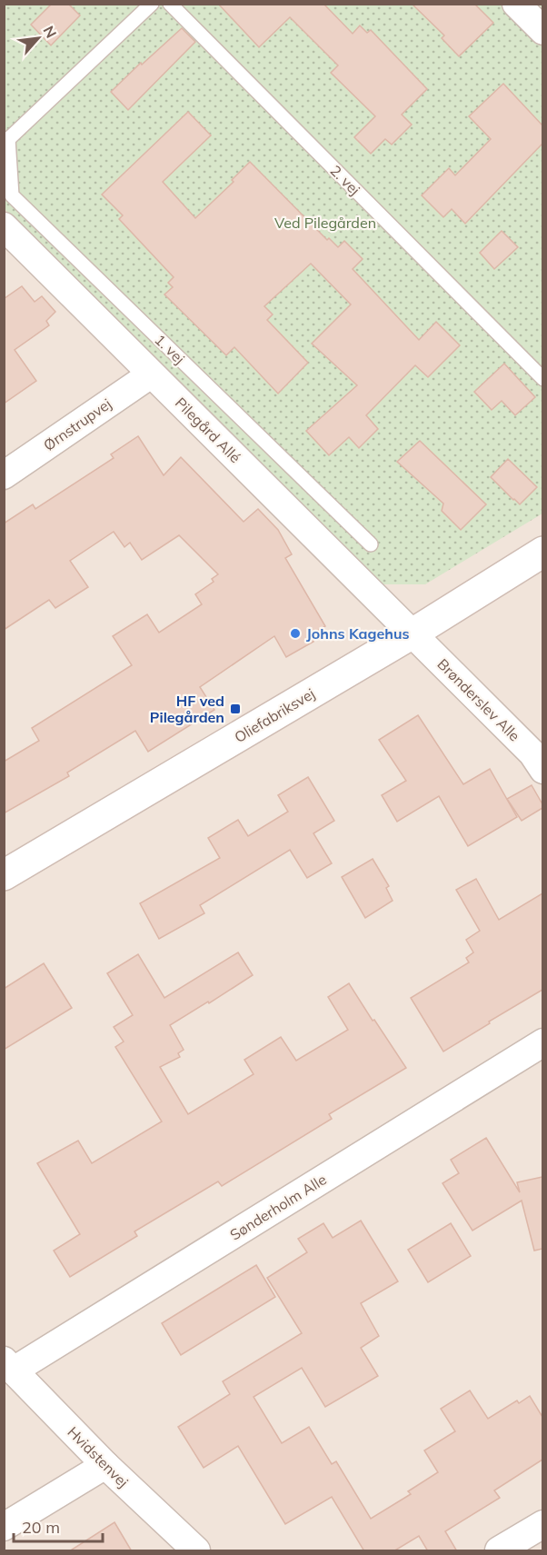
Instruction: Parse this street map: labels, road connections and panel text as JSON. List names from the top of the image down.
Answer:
{
  "streets": {
    "street": [
      "Ørnstrupvej",
      "Pilegård Allé",
      "Brønderslev Alle",
      "Oliefabriksvej",
      "Sønderholm Alle",
      "Hvidstenvej"
    ],
    "lane": ["2. vej", "1. vej"]
  },
  "crossings": [
    ["Ørnstrupvej", "Pilegård Allé"],
    ["Pilegård Allé", "Brønderslev Alle"],
    ["Pilegård Allé", "Oliefabriksvej"],
    ["Brønderslev Alle", "Oliefabriksvej"],
    ["Sønderholm Alle", "Hvidstenvej"]
  ],
  "parks": ["Ved Pilegården"],
  "places": {
    "other": ["Johns Kagehus"],
    "transit": ["HF ved Pilegården"]
  },
  "scale_bar": "20 m",
  "north": "top right"
}
